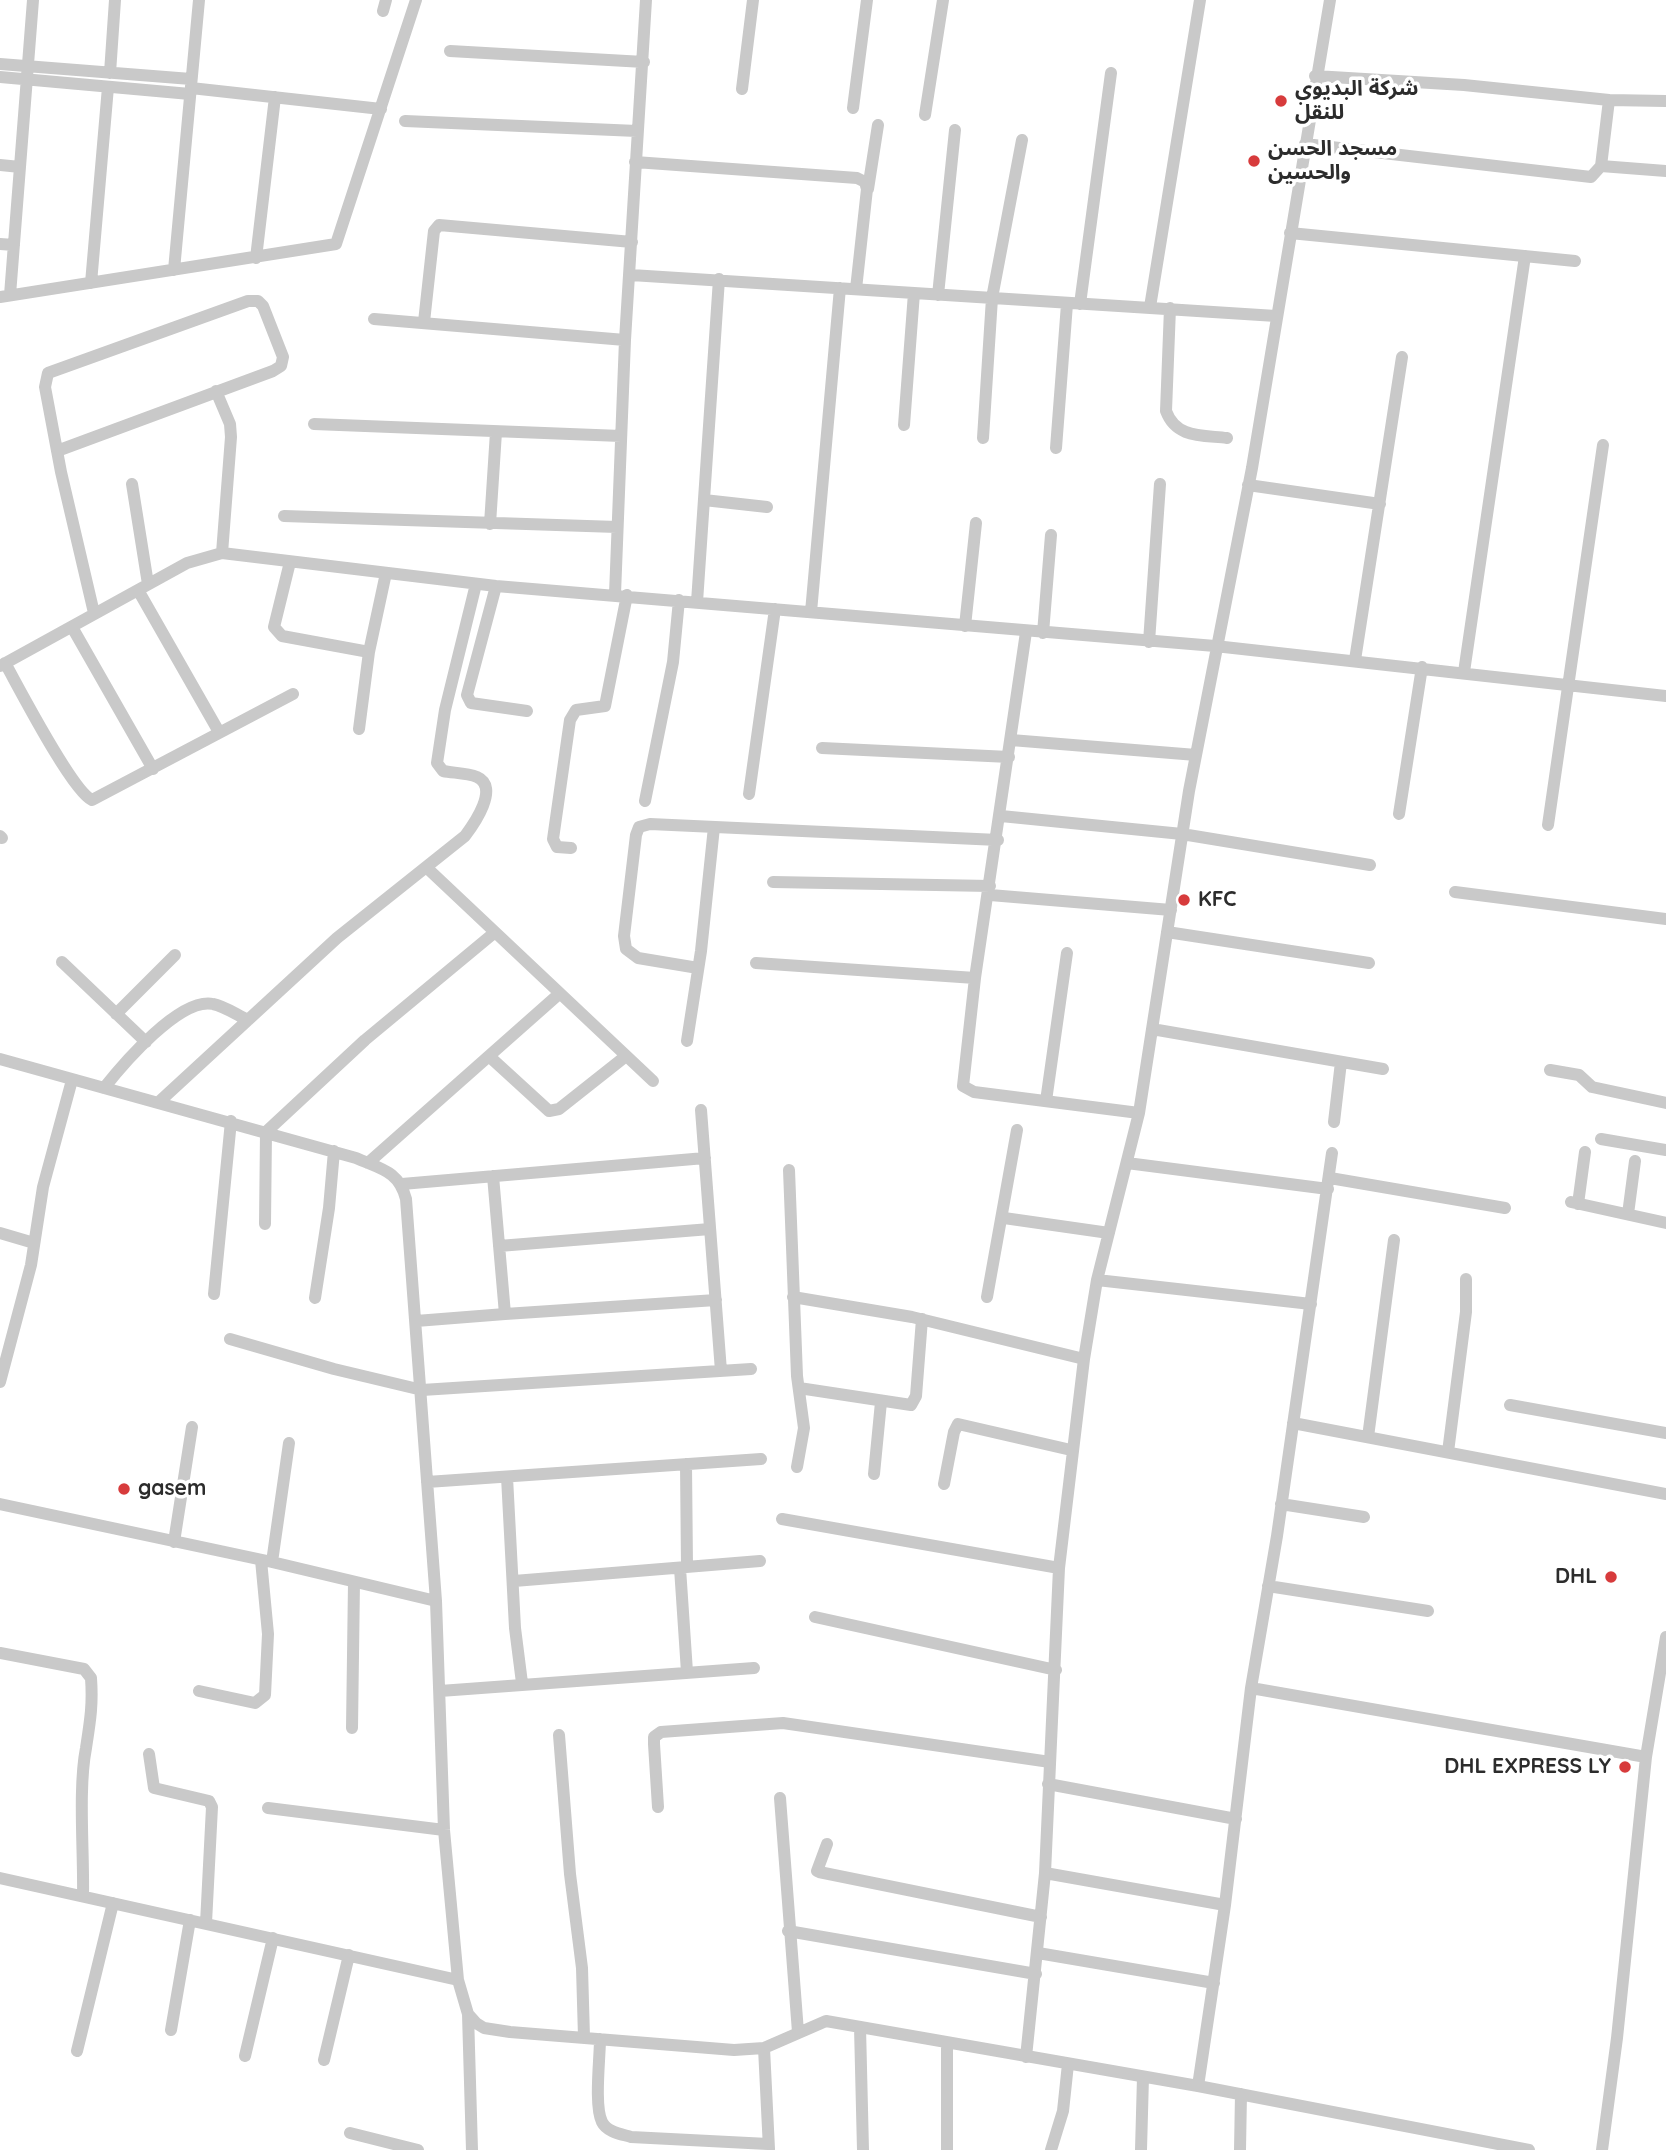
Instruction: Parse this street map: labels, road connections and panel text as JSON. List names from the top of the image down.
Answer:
{
  "places": [
    "شركة البديوي للنقل",
    "مسجد الحسن والحسين",
    "KFC",
    "gasem",
    "DHL",
    "DHL EXPRESS LY"
  ]
}
